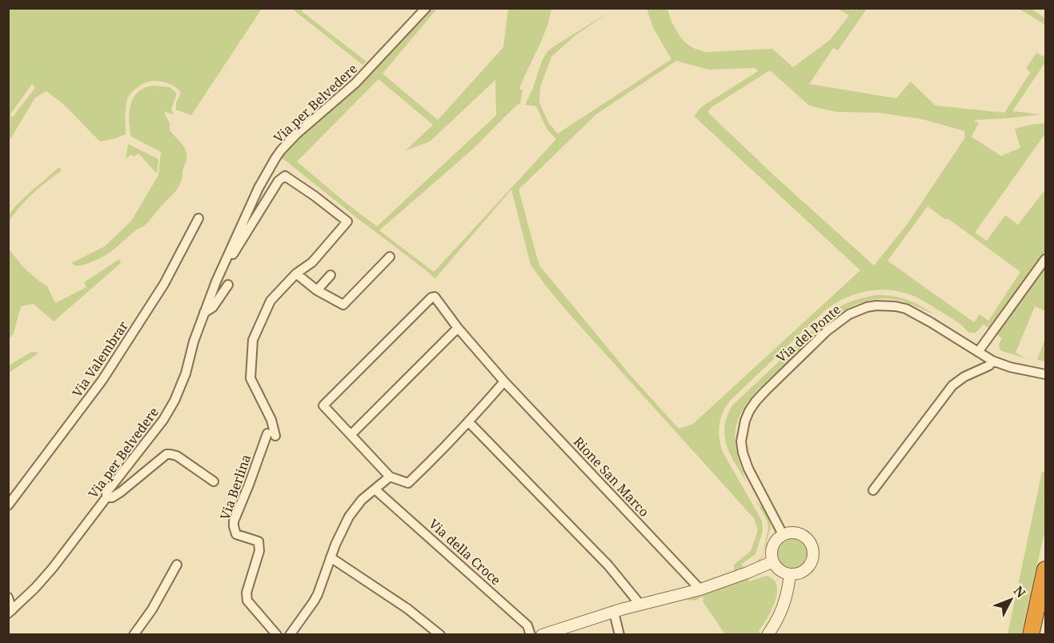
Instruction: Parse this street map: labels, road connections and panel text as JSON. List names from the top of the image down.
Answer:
{
  "streets": {
    "street": [
      "Via per Belvedere",
      "Via del Ponte",
      "Via Valembrar",
      "Rione San Marco",
      "Via Berlina",
      "Via della Croce"
    ]
  },
  "crossings": [
    ["Via per Belvedere", "Via Berlina"]
  ],
  "north": "top right"
}
